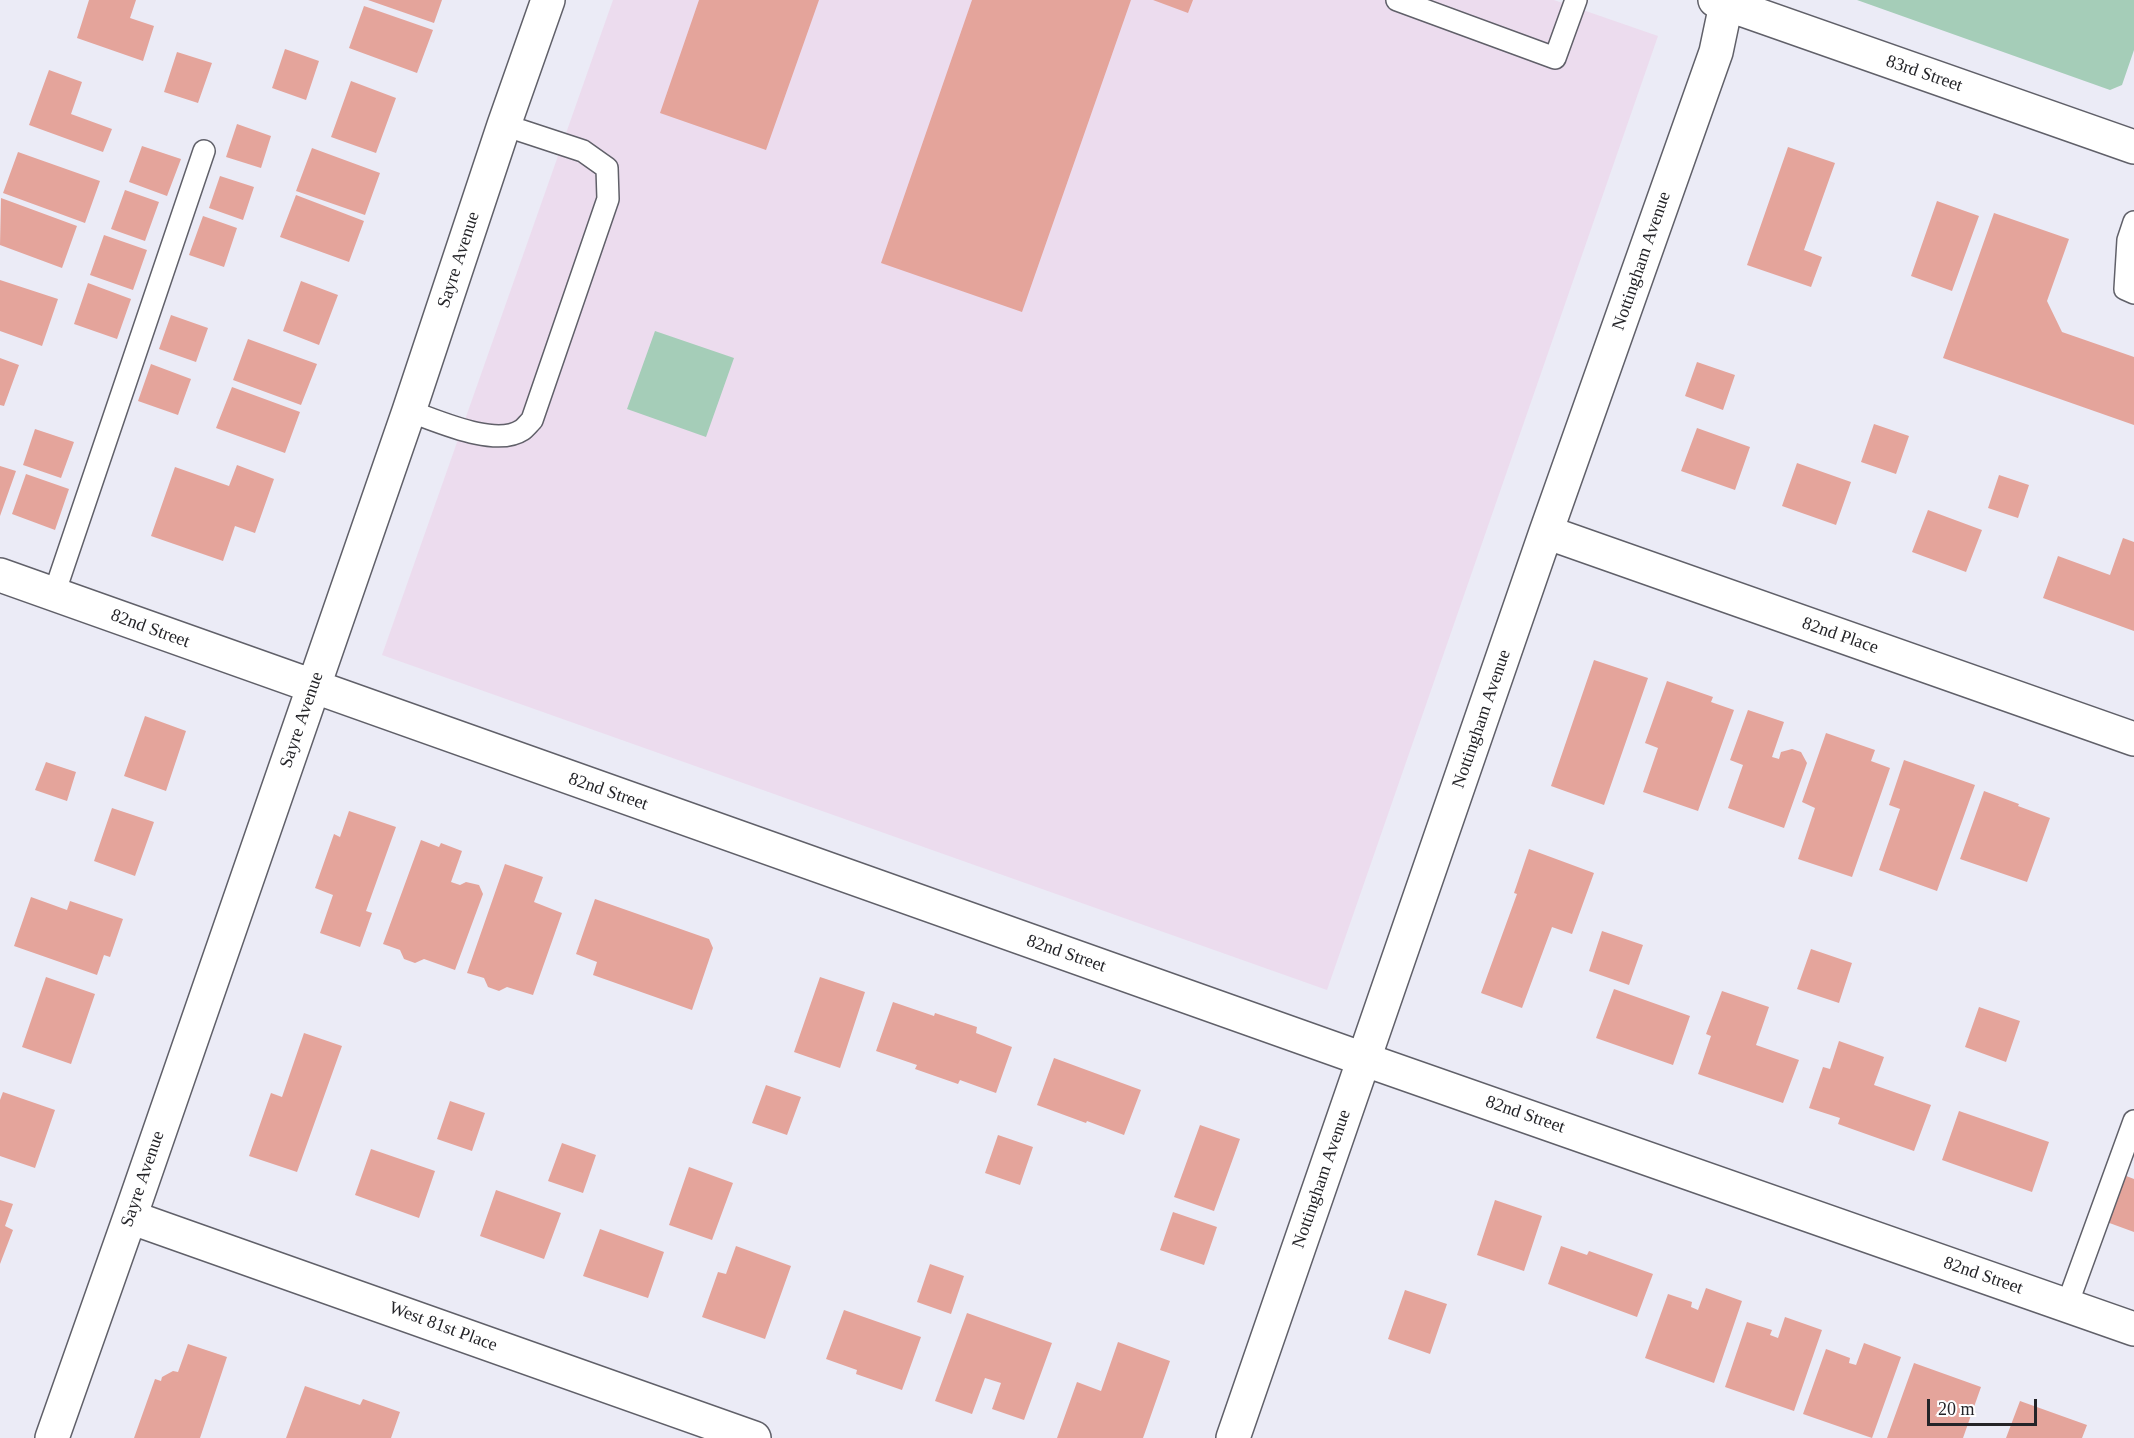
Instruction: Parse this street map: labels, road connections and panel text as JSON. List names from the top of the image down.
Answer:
{
  "streets": {
    "street": [
      "83rd Street",
      "Sayre Avenue",
      "Nottingham Avenue",
      "82nd Street",
      "82nd Place",
      "West 81st Place"
    ]
  },
  "crossings": [
    ["83rd Street", "Nottingham Avenue"],
    ["Sayre Avenue", "82nd Street"],
    ["Sayre Avenue", "West 81st Place"],
    ["Nottingham Avenue", "82nd Street"],
    ["Nottingham Avenue", "82nd Place"]
  ],
  "scale_bar": "20 m"
}
